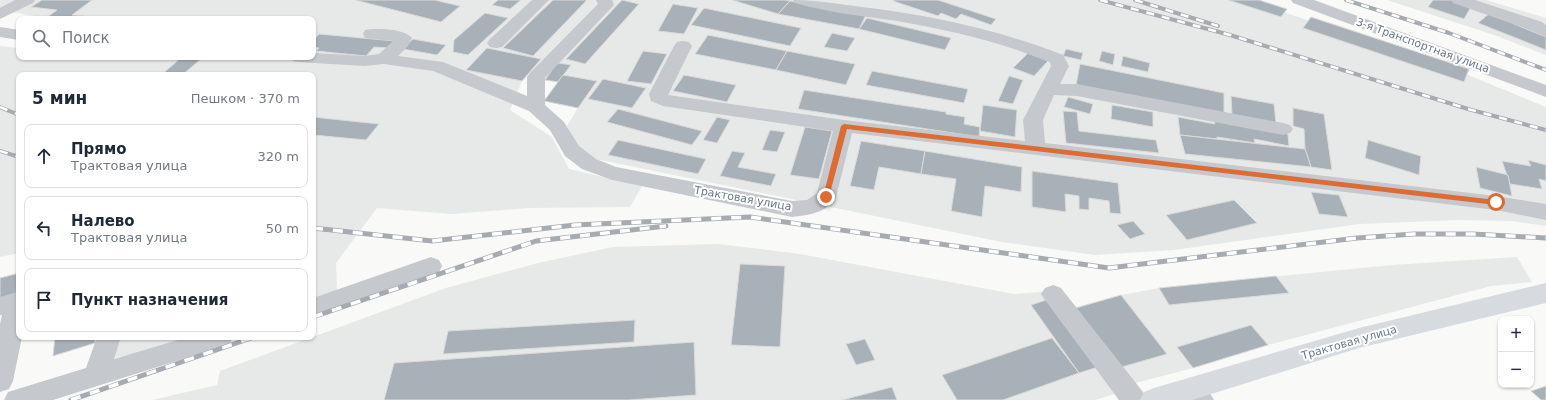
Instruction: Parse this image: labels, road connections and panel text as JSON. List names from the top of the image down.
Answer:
{
  "streets": {
    "main road": ["Трактовая улица"],
    "street": ["3-я Транспортная улица"]
  },
  "page": {
    "search": "Поиск",
    "heading": ["5 мин", "Пешком · 370 m"],
    "list": [
      ["Прямо", "Трактовая улица", "320 m"],
      ["Налево", "Трактовая улица", "50 m"],
      "Пункт назначения"
    ],
    "map_buttons": ["+", "−"]
  }
}
